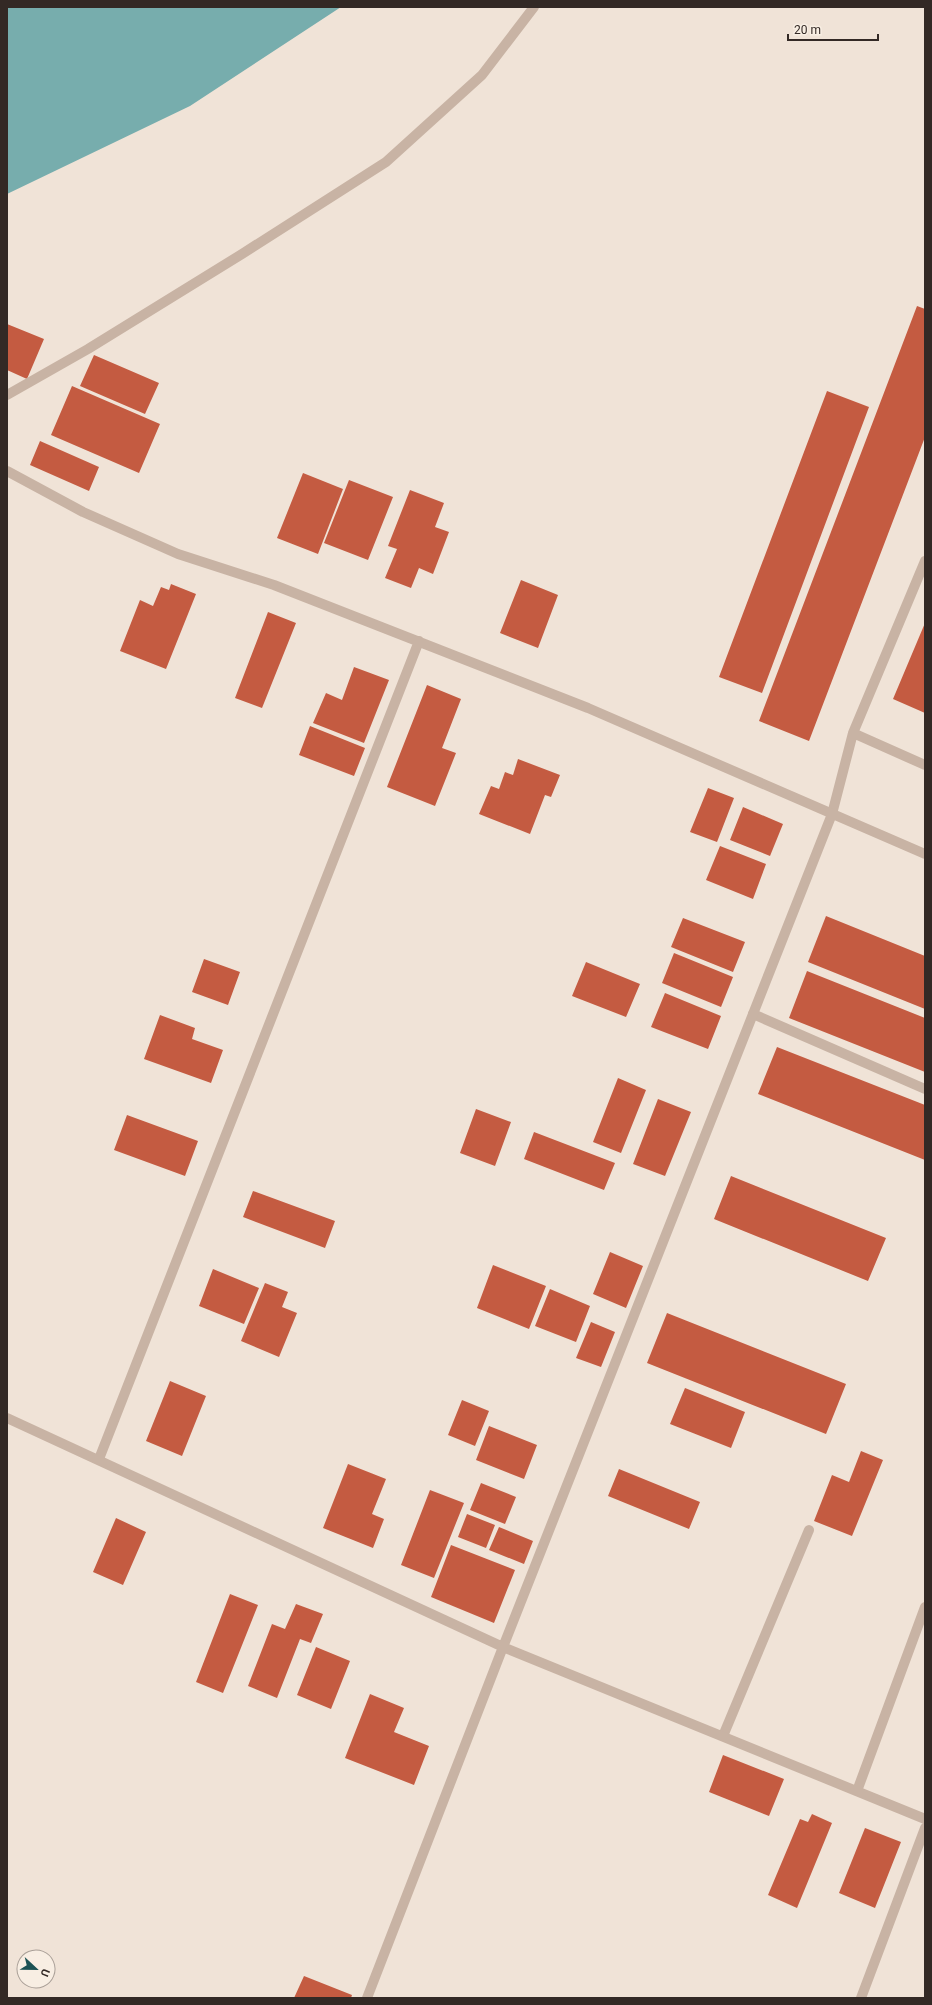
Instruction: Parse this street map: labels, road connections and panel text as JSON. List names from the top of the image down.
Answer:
{
  "scale_bar": "20 m",
  "north": "right"
}
